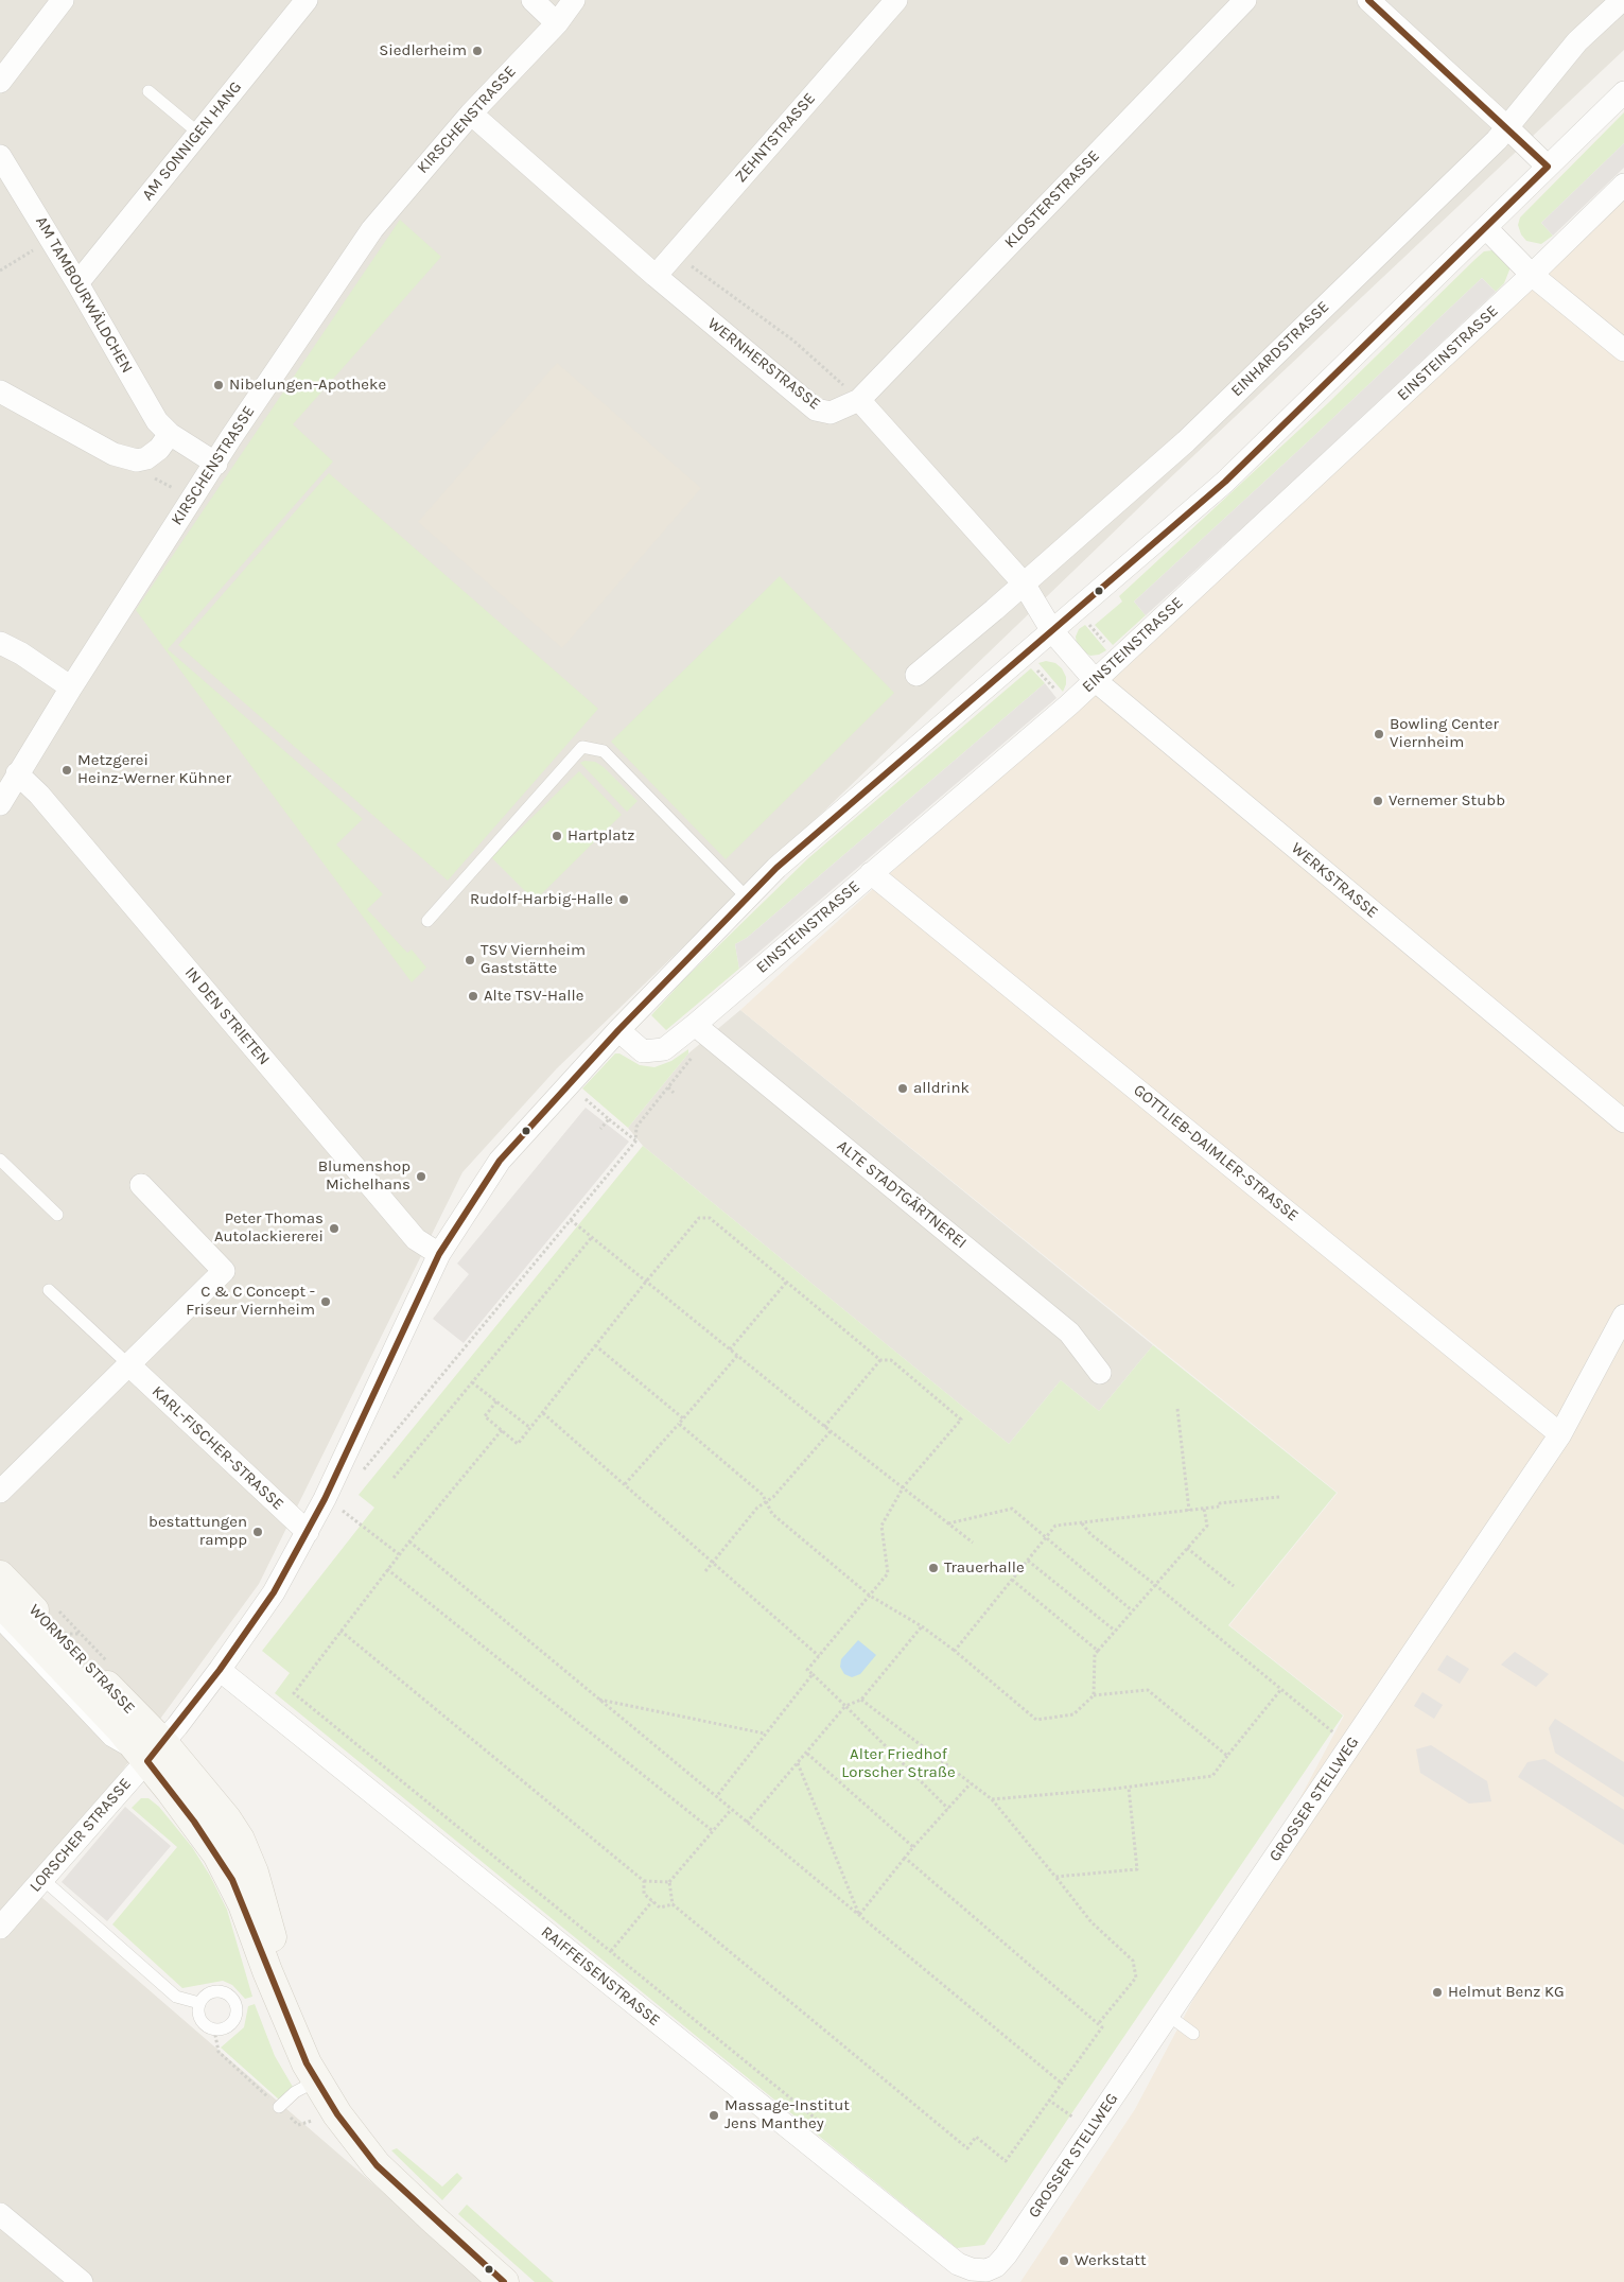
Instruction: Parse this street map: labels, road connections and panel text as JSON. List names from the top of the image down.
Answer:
{
  "streets": {
    "street": [
      "KIRSCHENSTRASSE",
      "ZEHNTSTRASSE",
      "AM SONNIGEN HANG",
      "KLOSTERSTRASSE",
      "AM TAMBOURWÄLDCHEN",
      "EINHARDSTRASSE",
      "EINSTEINSTRASSE",
      "WERNHERSTRASSE",
      "WERKSTRASSE",
      "IN DEN STRIETEN",
      "GOTTLIEB-DAIMLER-STRASSE",
      "ALTE STADTGÄRTNEREI",
      "KARL-FISCHER-STRASSE",
      "WORMSER STRASSE",
      "GROSSER STELLWEG",
      "LORSCHER STRASSE",
      "RAIFFEISENSTRASSE"
    ]
  },
  "crossings": [
    ["KIRSCHENSTRASSE", "AM TAMBOURWÄLDCHEN"],
    ["KIRSCHENSTRASSE", "WERNHERSTRASSE"],
    ["KIRSCHENSTRASSE", "IN DEN STRIETEN"],
    ["ZEHNTSTRASSE", "WERNHERSTRASSE"],
    ["AM SONNIGEN HANG", "AM TAMBOURWÄLDCHEN"],
    ["KLOSTERSTRASSE", "WERNHERSTRASSE"],
    ["EINSTEINSTRASSE", "WERKSTRASSE"],
    ["EINSTEINSTRASSE", "GOTTLIEB-DAIMLER-STRASSE"],
    ["EINSTEINSTRASSE", "ALTE STADTGÄRTNEREI"],
    ["EINSTEINSTRASSE", "LORSCHER STRASSE"],
    ["WERKSTRASSE", "LORSCHER STRASSE"],
    ["IN DEN STRIETEN", "LORSCHER STRASSE"],
    ["GOTTLIEB-DAIMLER-STRASSE", "GROSSER STELLWEG"],
    ["KARL-FISCHER-STRASSE", "LORSCHER STRASSE"],
    ["WORMSER STRASSE", "LORSCHER STRASSE"],
    ["GROSSER STELLWEG", "RAIFFEISENSTRASSE"],
    ["LORSCHER STRASSE", "RAIFFEISENSTRASSE"]
  ],
  "parks": ["Alter Friedhof Lorscher Straße"],
  "places": [
    "Siedlerheim",
    "Nibelungen-Apotheke",
    "Bowling Center Viernheim",
    "Metzgerei Heinz-Werner Kühner",
    "Vernemer Stubb",
    "Hartplatz",
    "Rudolf-Harbig-Halle",
    "TSV Viernheim Gaststätte",
    "Alte TSV-Halle",
    "alldrink",
    "Blumenshop Michelhans",
    "Peter Thomas Autolackiererei",
    "C & C Concept - Friseur Viernheim",
    "bestattungen rampp",
    "Trauerhalle",
    "Helmut Benz KG",
    "Massage-Institut Jens Manthey",
    "Werkstatt"
  ]
}
